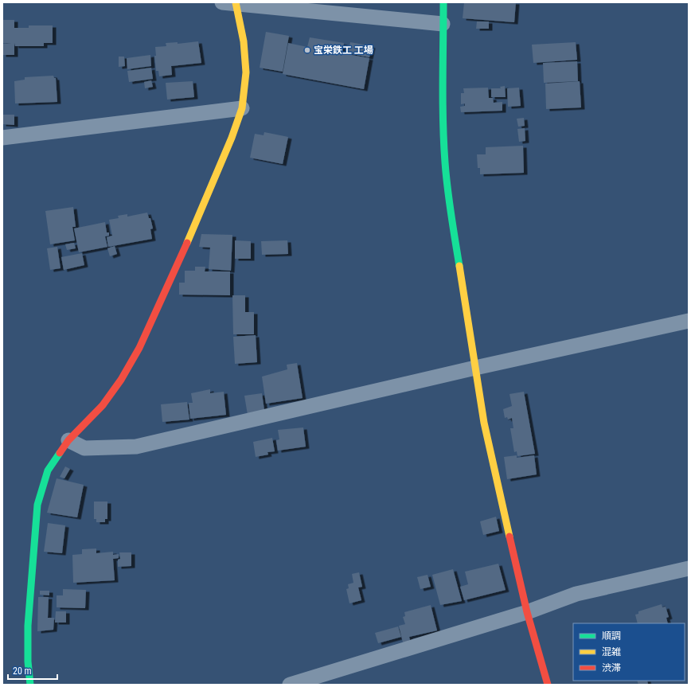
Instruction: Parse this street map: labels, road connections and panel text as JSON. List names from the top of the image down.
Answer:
{
  "places": ["宝栄鉄工 工場"],
  "legend": ["順調", "混雑", "渋滞"],
  "scale_bar": "20 m"
}
